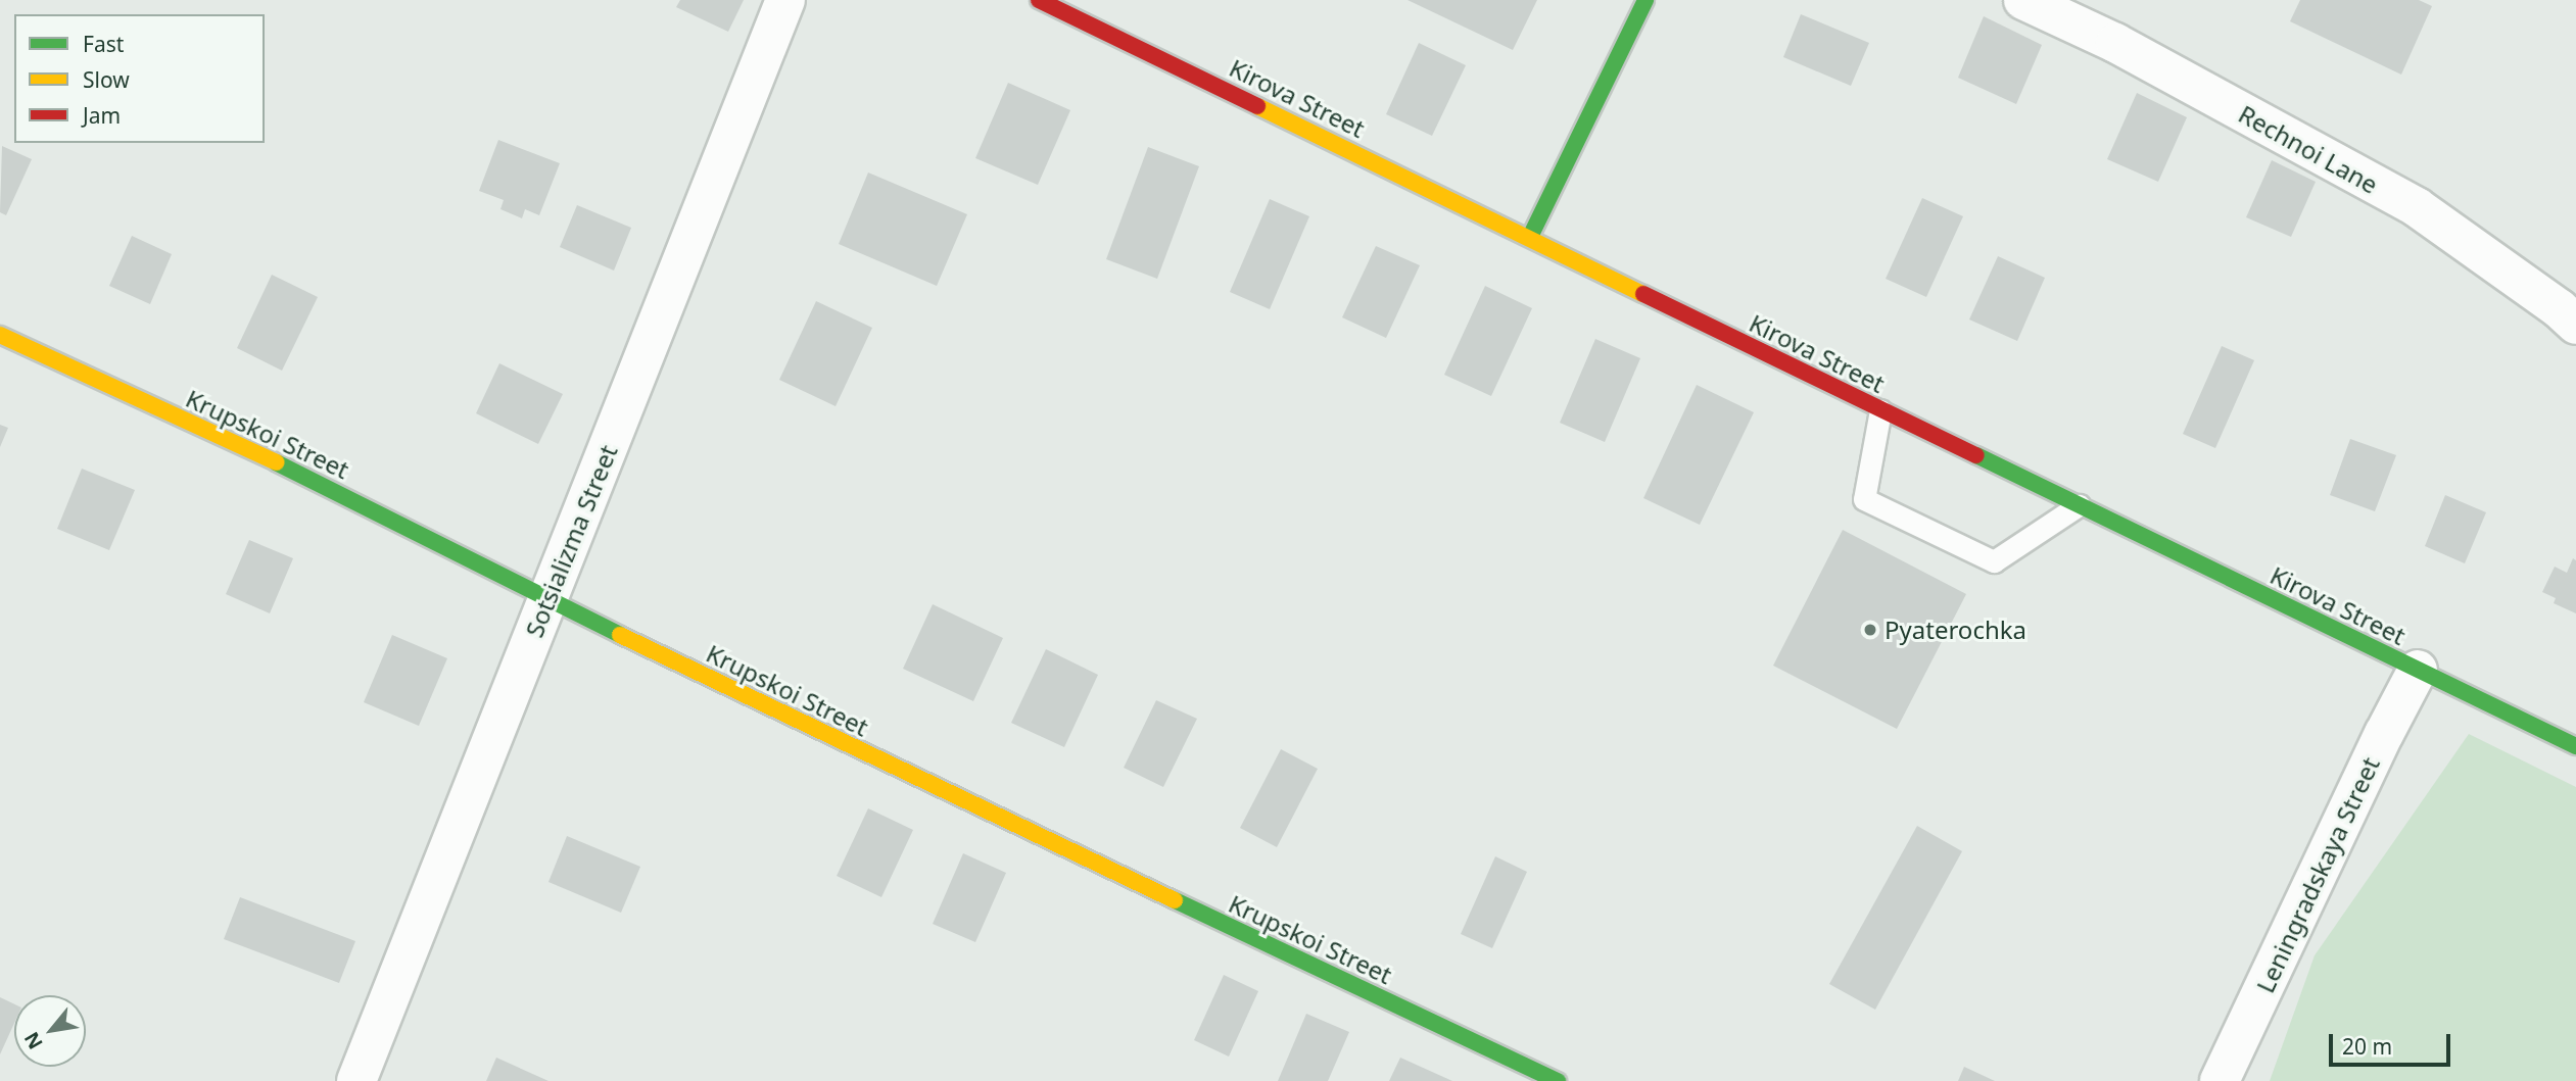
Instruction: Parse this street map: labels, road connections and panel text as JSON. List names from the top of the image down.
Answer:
{
  "streets": {
    "street": [
      "Kirova Street",
      "Rechnoi Lane",
      "Krupskoi Street",
      "Sotsializma Street",
      "Leningradskaya Street"
    ]
  },
  "crossings": [
    ["Kirova Street", "Leningradskaya Street"],
    ["Krupskoi Street", "Sotsializma Street"]
  ],
  "places": ["Pyaterochka"],
  "legend": ["Fast", "Slow", "Jam"],
  "scale_bar": "20 m",
  "north": "bottom left"
}
